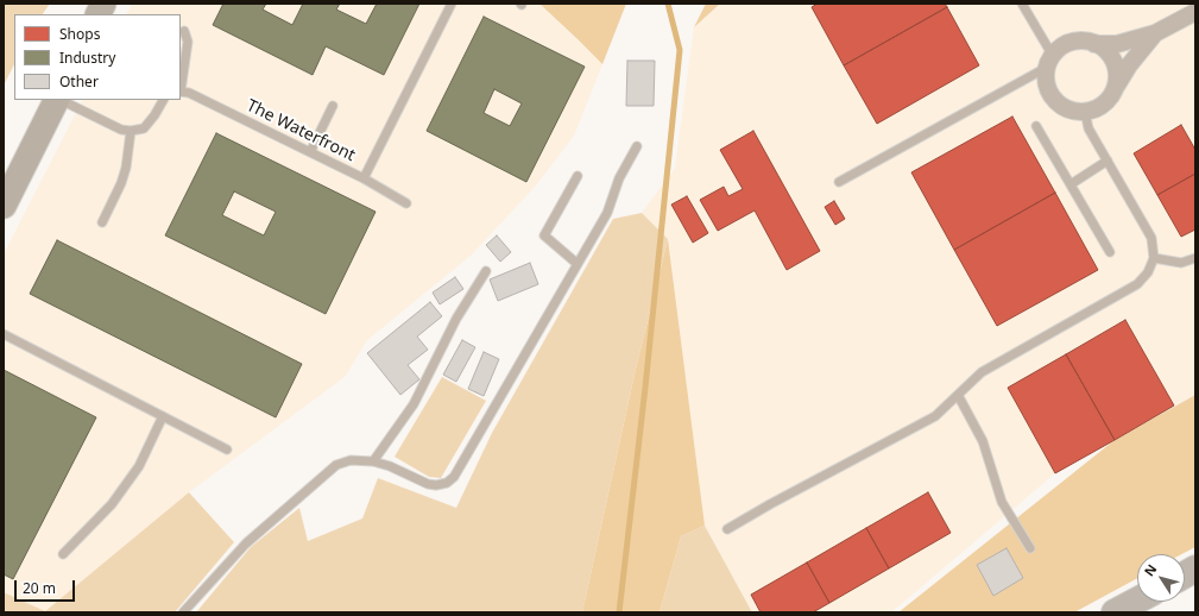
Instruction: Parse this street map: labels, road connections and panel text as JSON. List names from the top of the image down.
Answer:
{
  "streets": {
    "lane": ["The Waterfront"]
  },
  "legend": ["Shops", "Industry", "Other"],
  "scale_bar": "20 m",
  "north": "top left"
}
